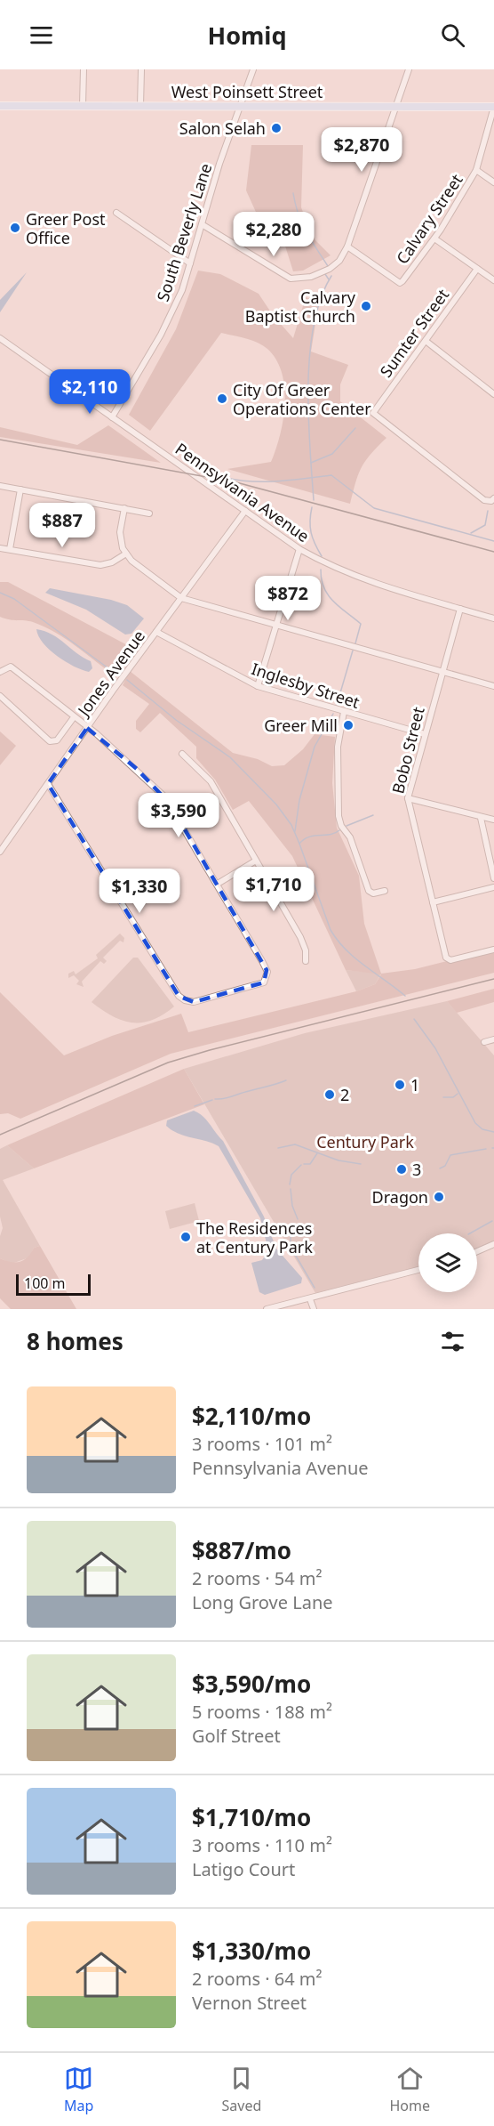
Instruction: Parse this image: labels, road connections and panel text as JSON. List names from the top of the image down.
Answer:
{
  "streets": {
    "main road": ["West Poinsett Street"],
    "street": [
      "Calvary Street",
      "South Beverly Lane",
      "Sumter Street",
      "Pennsylvania Avenue",
      "Jones Avenue",
      "Inglesby Street",
      "Bobo Street"
    ]
  },
  "crossings": [
    ["West Poinsett Street", "Calvary Street"],
    ["West Poinsett Street", "South Beverly Lane"],
    ["South Beverly Lane", "Pennsylvania Avenue"],
    ["Pennsylvania Avenue", "Jones Avenue"],
    ["Pennsylvania Avenue", "Bobo Street"],
    ["Jones Avenue", "Inglesby Street"],
    ["Inglesby Street", "Bobo Street"]
  ],
  "parks": ["Century Park"],
  "places": [
    "Salon Selah",
    "Greer Post Office",
    "Calvary Baptist Church",
    "City Of Greer Operations Center",
    "Greer Mill",
    "1",
    "2",
    "3",
    "Dragon",
    "The Residences at Century Park"
  ],
  "scale_bar": "100 m",
  "page": {
    "header": "Homiq",
    "price": [
      "$2,870",
      "$2,280",
      "$2,110",
      "$887",
      "$872",
      "$3,590",
      "$1,710",
      "$1,330"
    ],
    "scale": "100 m",
    "heading": "8 homes",
    "list": [
      {
        "name": "$2,110/mo",
        "note": "3 rooms · 101 m² · Pennsylvania Avenue"
      },
      {
        "name": "$887/mo",
        "note": "2 rooms · 54 m² · Long Grove Lane"
      },
      {
        "name": "$3,590/mo",
        "note": "5 rooms · 188 m² · Golf Street"
      },
      {
        "name": "$1,710/mo",
        "note": "3 rooms · 110 m² · Latigo Court"
      },
      {
        "name": "$1,330/mo",
        "note": "2 rooms · 64 m² · Vernon Street"
      }
    ],
    "tabs": ["Map", "Saved", "Home"]
  }
}
